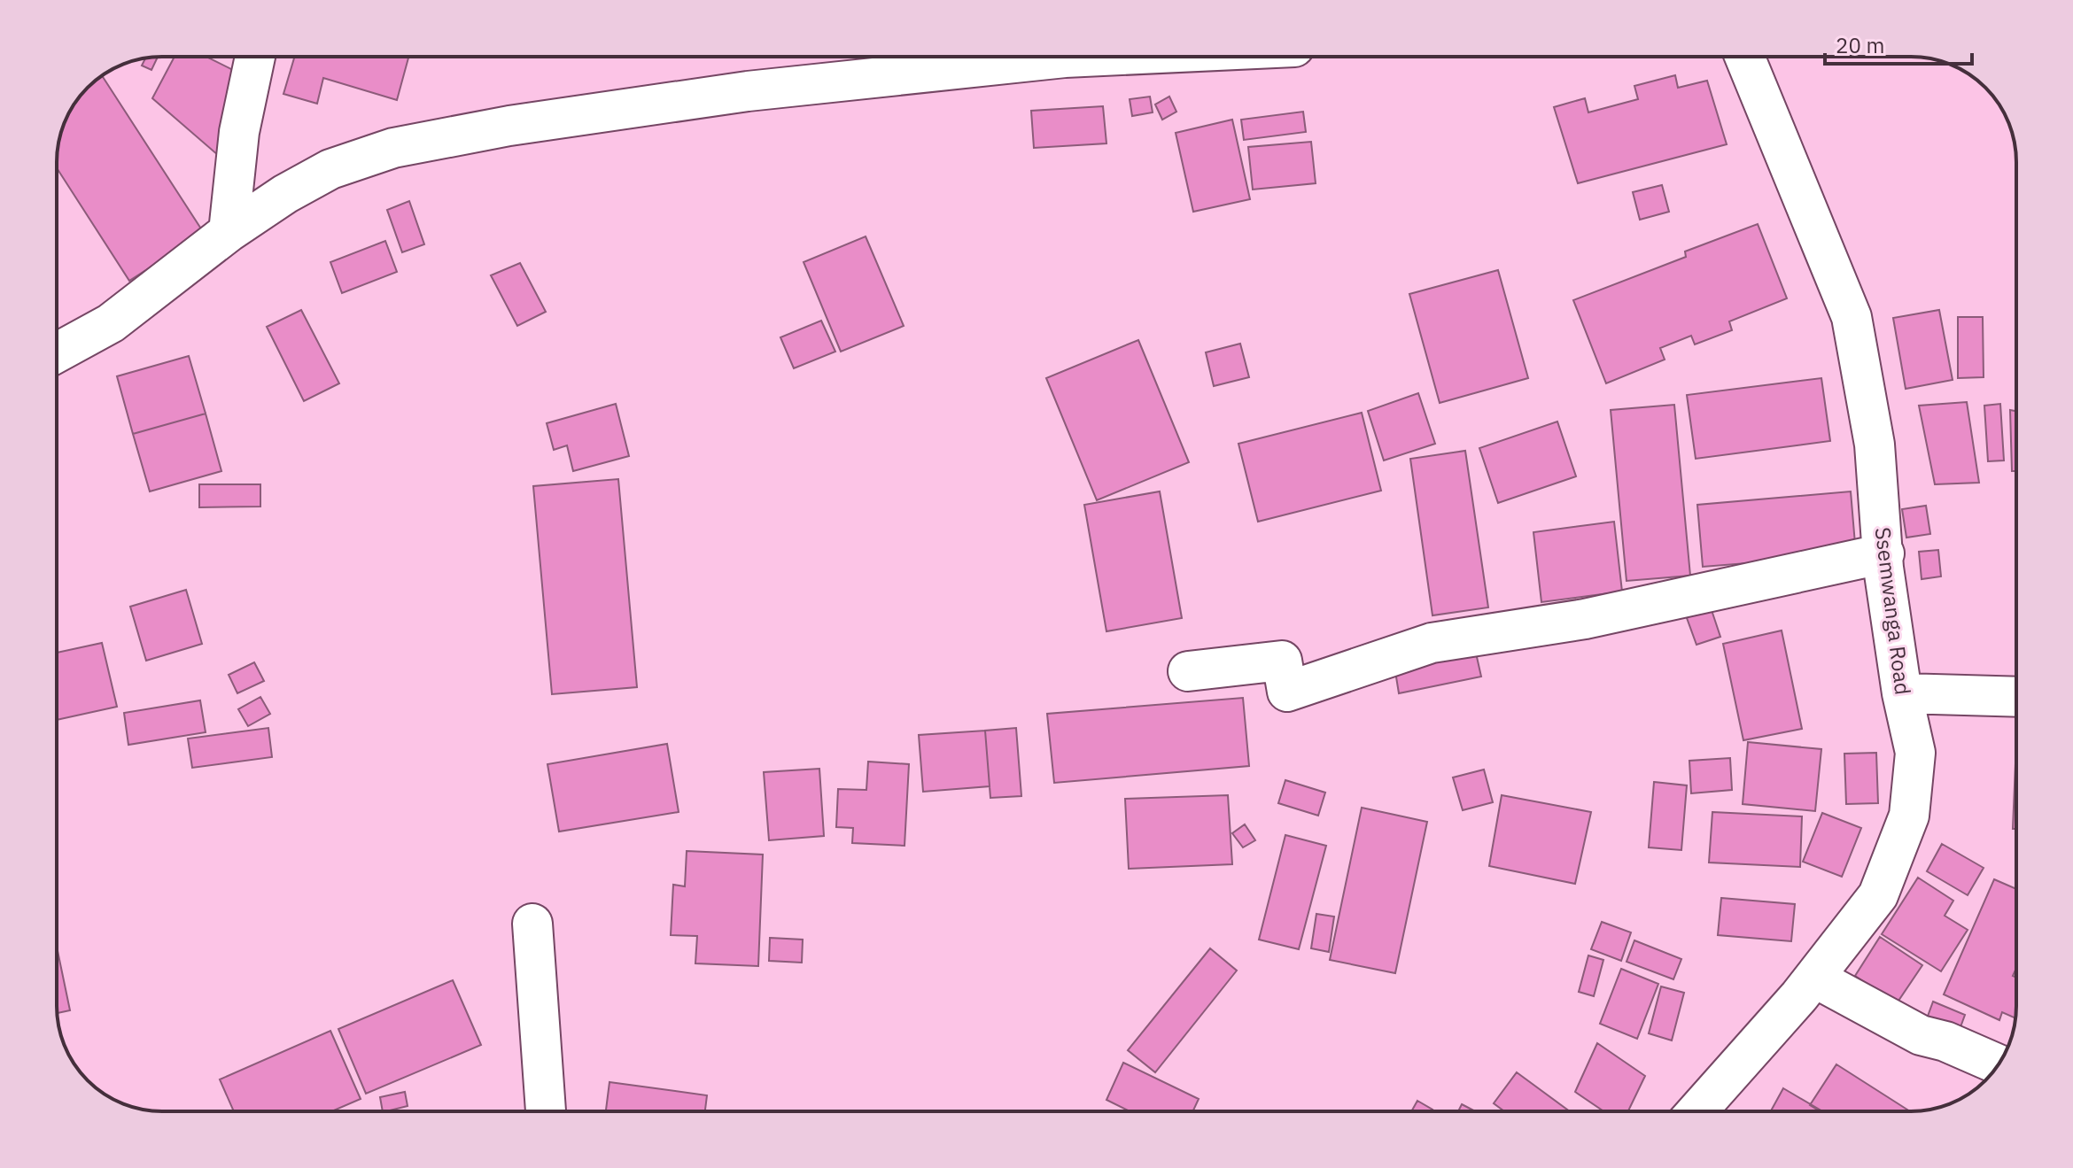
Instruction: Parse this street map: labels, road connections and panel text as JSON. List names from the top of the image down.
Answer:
{
  "streets": {
    "street": ["Ssemwanga Road"]
  },
  "scale_bar": "20 m"
}
